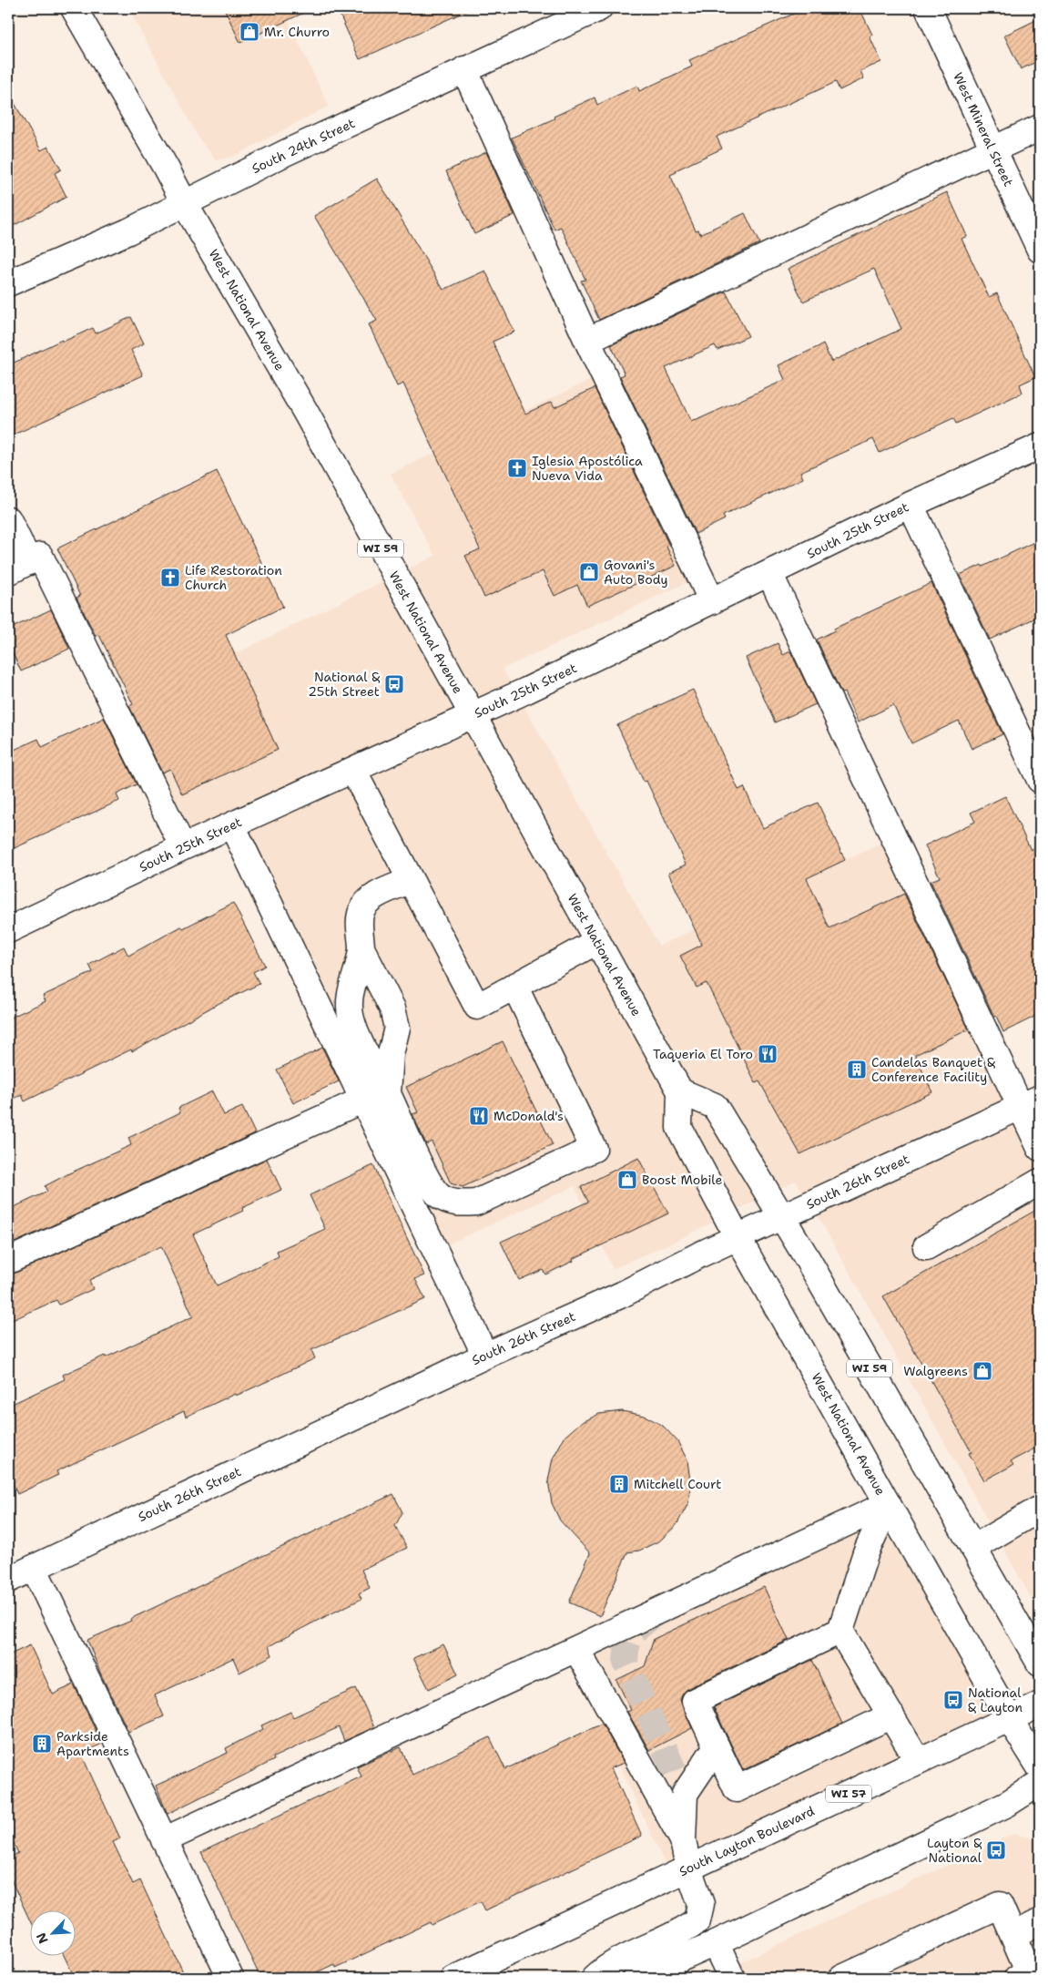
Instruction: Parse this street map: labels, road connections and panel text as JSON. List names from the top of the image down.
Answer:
{
  "streets": {
    "main road": [
      "West Mineral Street",
      "South 24th Street",
      "West National Avenue",
      "South 25th Street",
      "WI 59",
      "South 26th Street",
      "WI 57",
      "South Layton Boulevard"
    ]
  },
  "crossings": [
    ["South 24th Street", "West National Avenue"],
    ["West National Avenue", "South 25th Street"],
    ["West National Avenue", "WI 59"],
    ["West National Avenue", "South 26th Street"],
    ["West National Avenue", "South Layton Boulevard"],
    ["WI 59", "South 26th Street"]
  ],
  "places": {
    "shop": [
      "Mr. Churro",
      "Govani's Auto Body",
      "Boost Mobile",
      "Walgreens"
    ],
    "church": ["Iglesia Apostólica Nueva Vida", "Life Restoration Church"],
    "bus stop": ["National & 25th Street", "National & Layton", "Layton & National"],
    "restaurant": ["Taqueria El Toro", "McDonald's"],
    "building": ["Candelas Banquet & Conference Facility", "Mitchell Court", "Parkside Apartments"]
  },
  "north": "bottom left"
}
